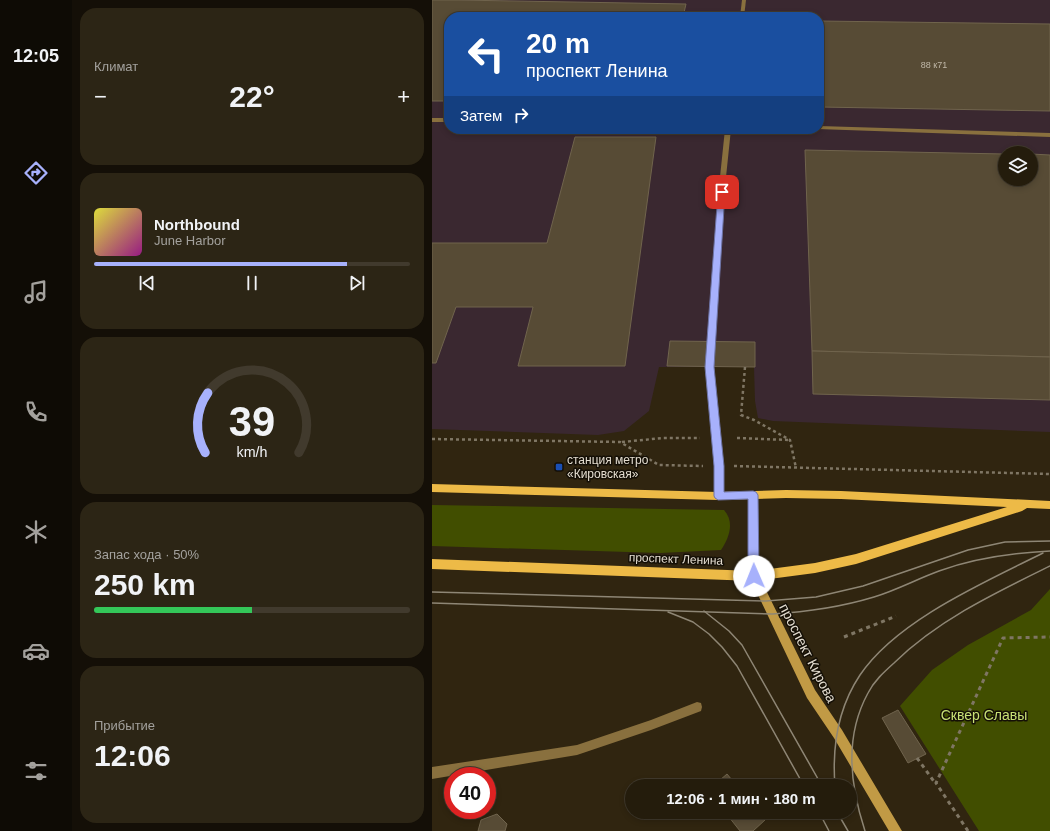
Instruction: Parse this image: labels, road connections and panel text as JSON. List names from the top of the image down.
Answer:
{
  "streets": {
    "main road": ["проспект Ленина"],
    "street": ["проспект Кирова"]
  },
  "crossings": [
    ["проспект Ленина", "проспект Кирова"]
  ],
  "parks": ["Сквер Славы"],
  "places": {
    "transit": ["станция метро «Кировская»"]
  },
  "house_numbers": ["88 к71"],
  "page": {
    "tabs": "12:05",
    "tile": [
      "Климат",
      ["Запас хода · 50%", "250 km"],
      ["Прибытие", "12:06"]
    ],
    "turn": ["20 m", "проспект Ленина"],
    "heat": ["−", "22°", "+"],
    "then": "Затем",
    "song": ["Northbound", "June Harbor"],
    "limit": "40",
    "trip": "12:06 · 1 мин · 180 m",
    "gauge": ["39", "km/h"]
  }
}
